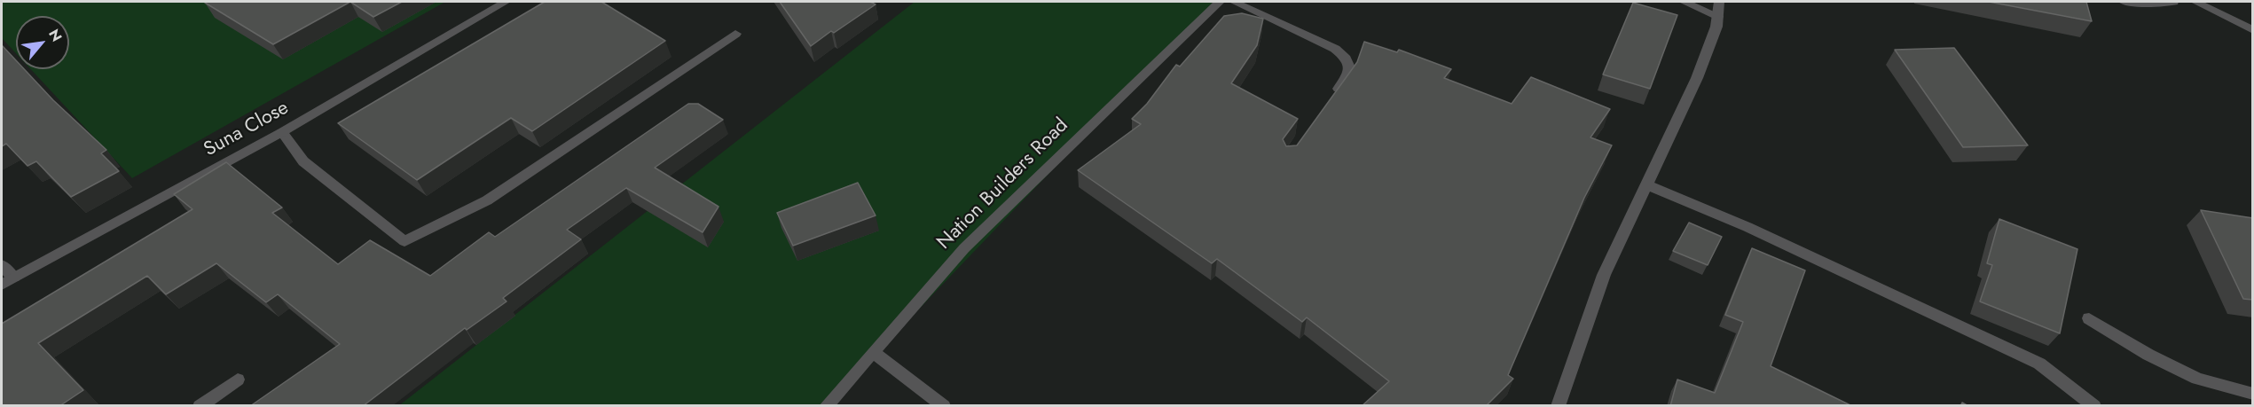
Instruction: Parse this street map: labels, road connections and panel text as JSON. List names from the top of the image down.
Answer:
{
  "streets": {
    "street": ["Suna Close", "Nation Builders Road"]
  },
  "north": "top right"
}
